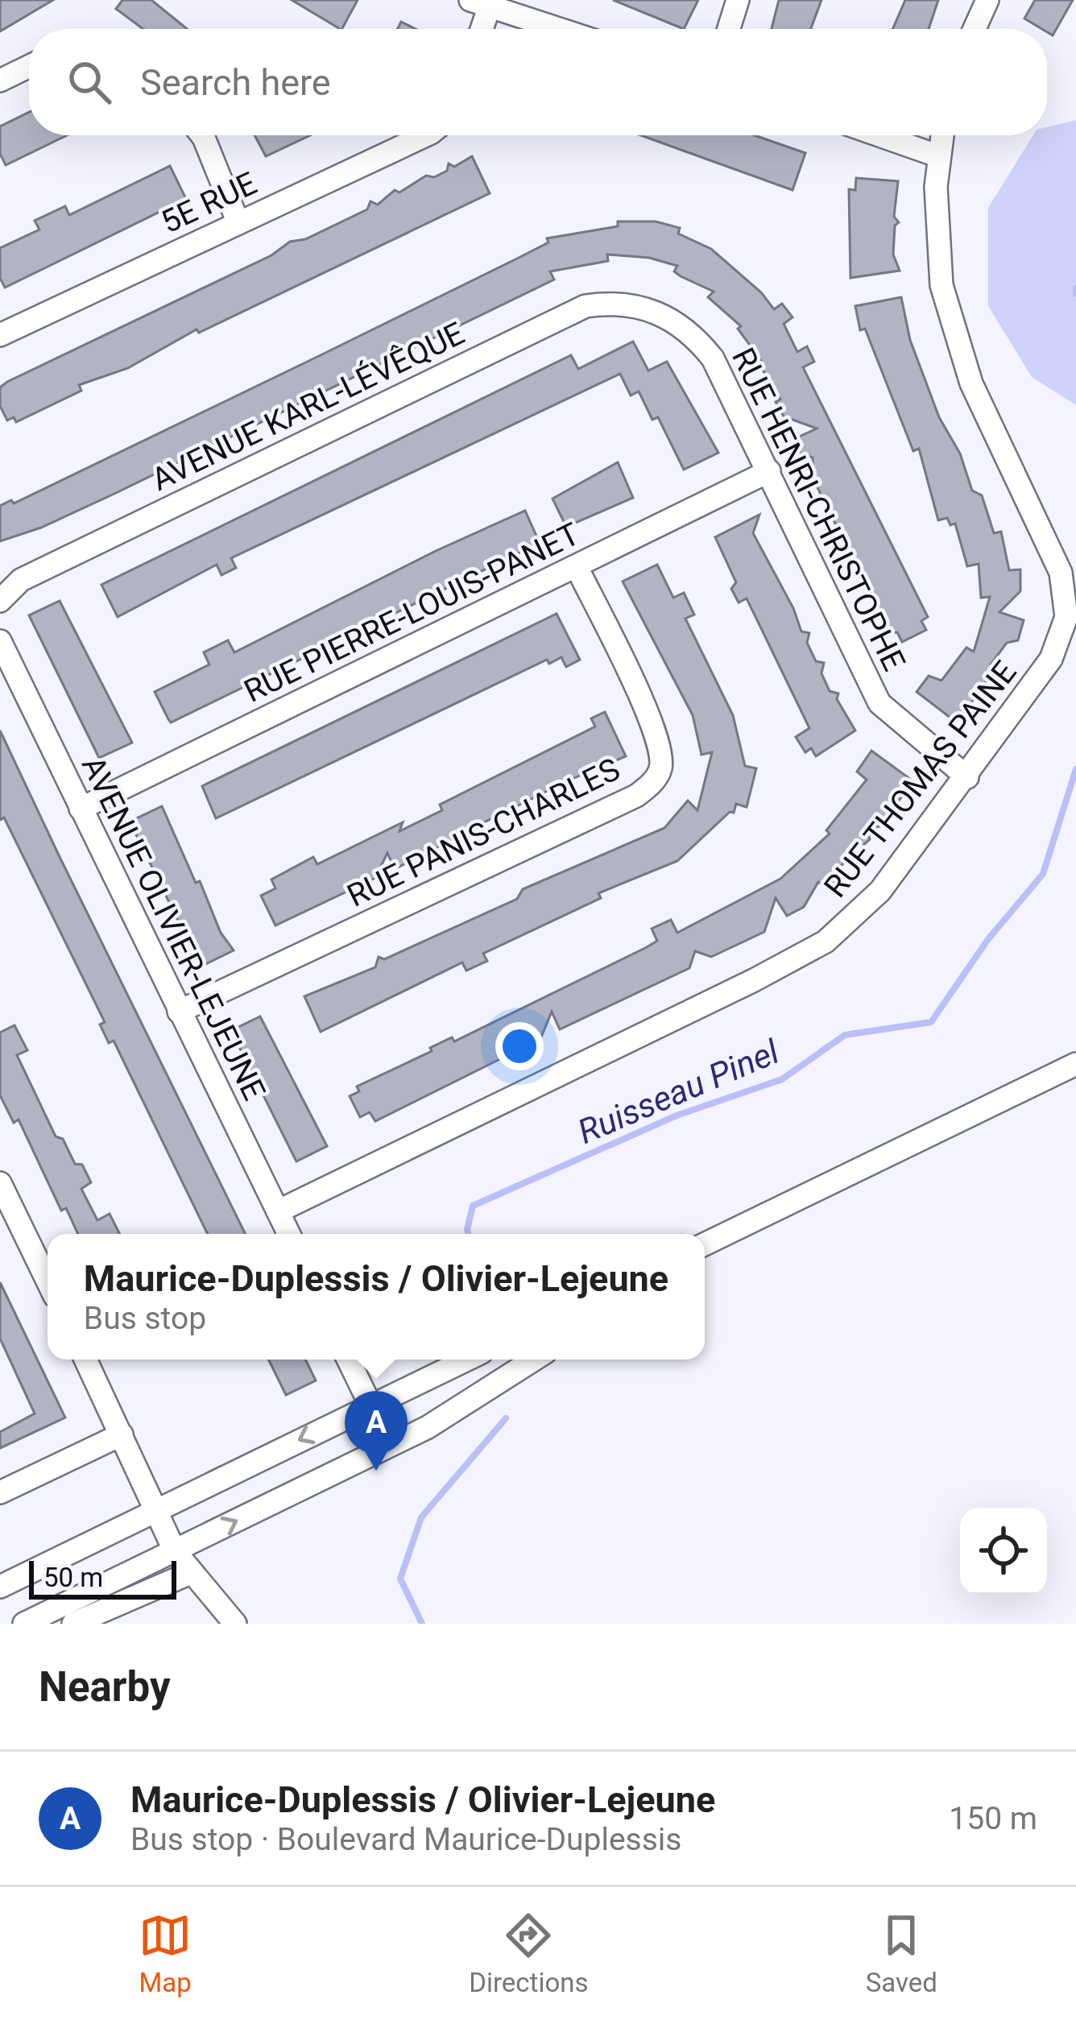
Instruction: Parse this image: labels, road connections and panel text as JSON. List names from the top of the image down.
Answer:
{
  "streets": {
    "street": [
      "5E RUE",
      "AVENUE KARL-LÉVÊQUE",
      "RUE HENRI-CHRISTOPHE",
      "RUE PIERRE-LOUIS-PANET",
      "RUE THOMAS PAINE",
      "RUE PANIS-CHARLES",
      "AVENUE OLIVIER-LEJEUNE"
    ]
  },
  "crossings": [
    ["AVENUE KARL-LÉVÊQUE", "RUE HENRI-CHRISTOPHE"],
    ["RUE HENRI-CHRISTOPHE", "RUE PIERRE-LOUIS-PANET"],
    ["RUE HENRI-CHRISTOPHE", "RUE THOMAS PAINE"],
    ["RUE PIERRE-LOUIS-PANET", "RUE PANIS-CHARLES"],
    ["RUE PIERRE-LOUIS-PANET", "AVENUE OLIVIER-LEJEUNE"],
    ["RUE THOMAS PAINE", "AVENUE OLIVIER-LEJEUNE"],
    ["RUE PANIS-CHARLES", "AVENUE OLIVIER-LEJEUNE"]
  ],
  "water": ["Ruisseau Pinel"],
  "scale_bar": "50 m",
  "page": {
    "search": "Search here",
    "popup": ["Maurice-Duplessis / Olivier-Lejeune", "Bus stop"],
    "pins": "A",
    "scale": "50 m",
    "heading": "Nearby",
    "list": [
      {
        "mark": "A",
        "name": "Maurice-Duplessis / Olivier-Lejeune",
        "note": "Bus stop · Boulevard Maurice-Duplessis",
        "value": "150 m"
      }
    ],
    "nav": ["Map", "Directions", "Saved"]
  }
}
